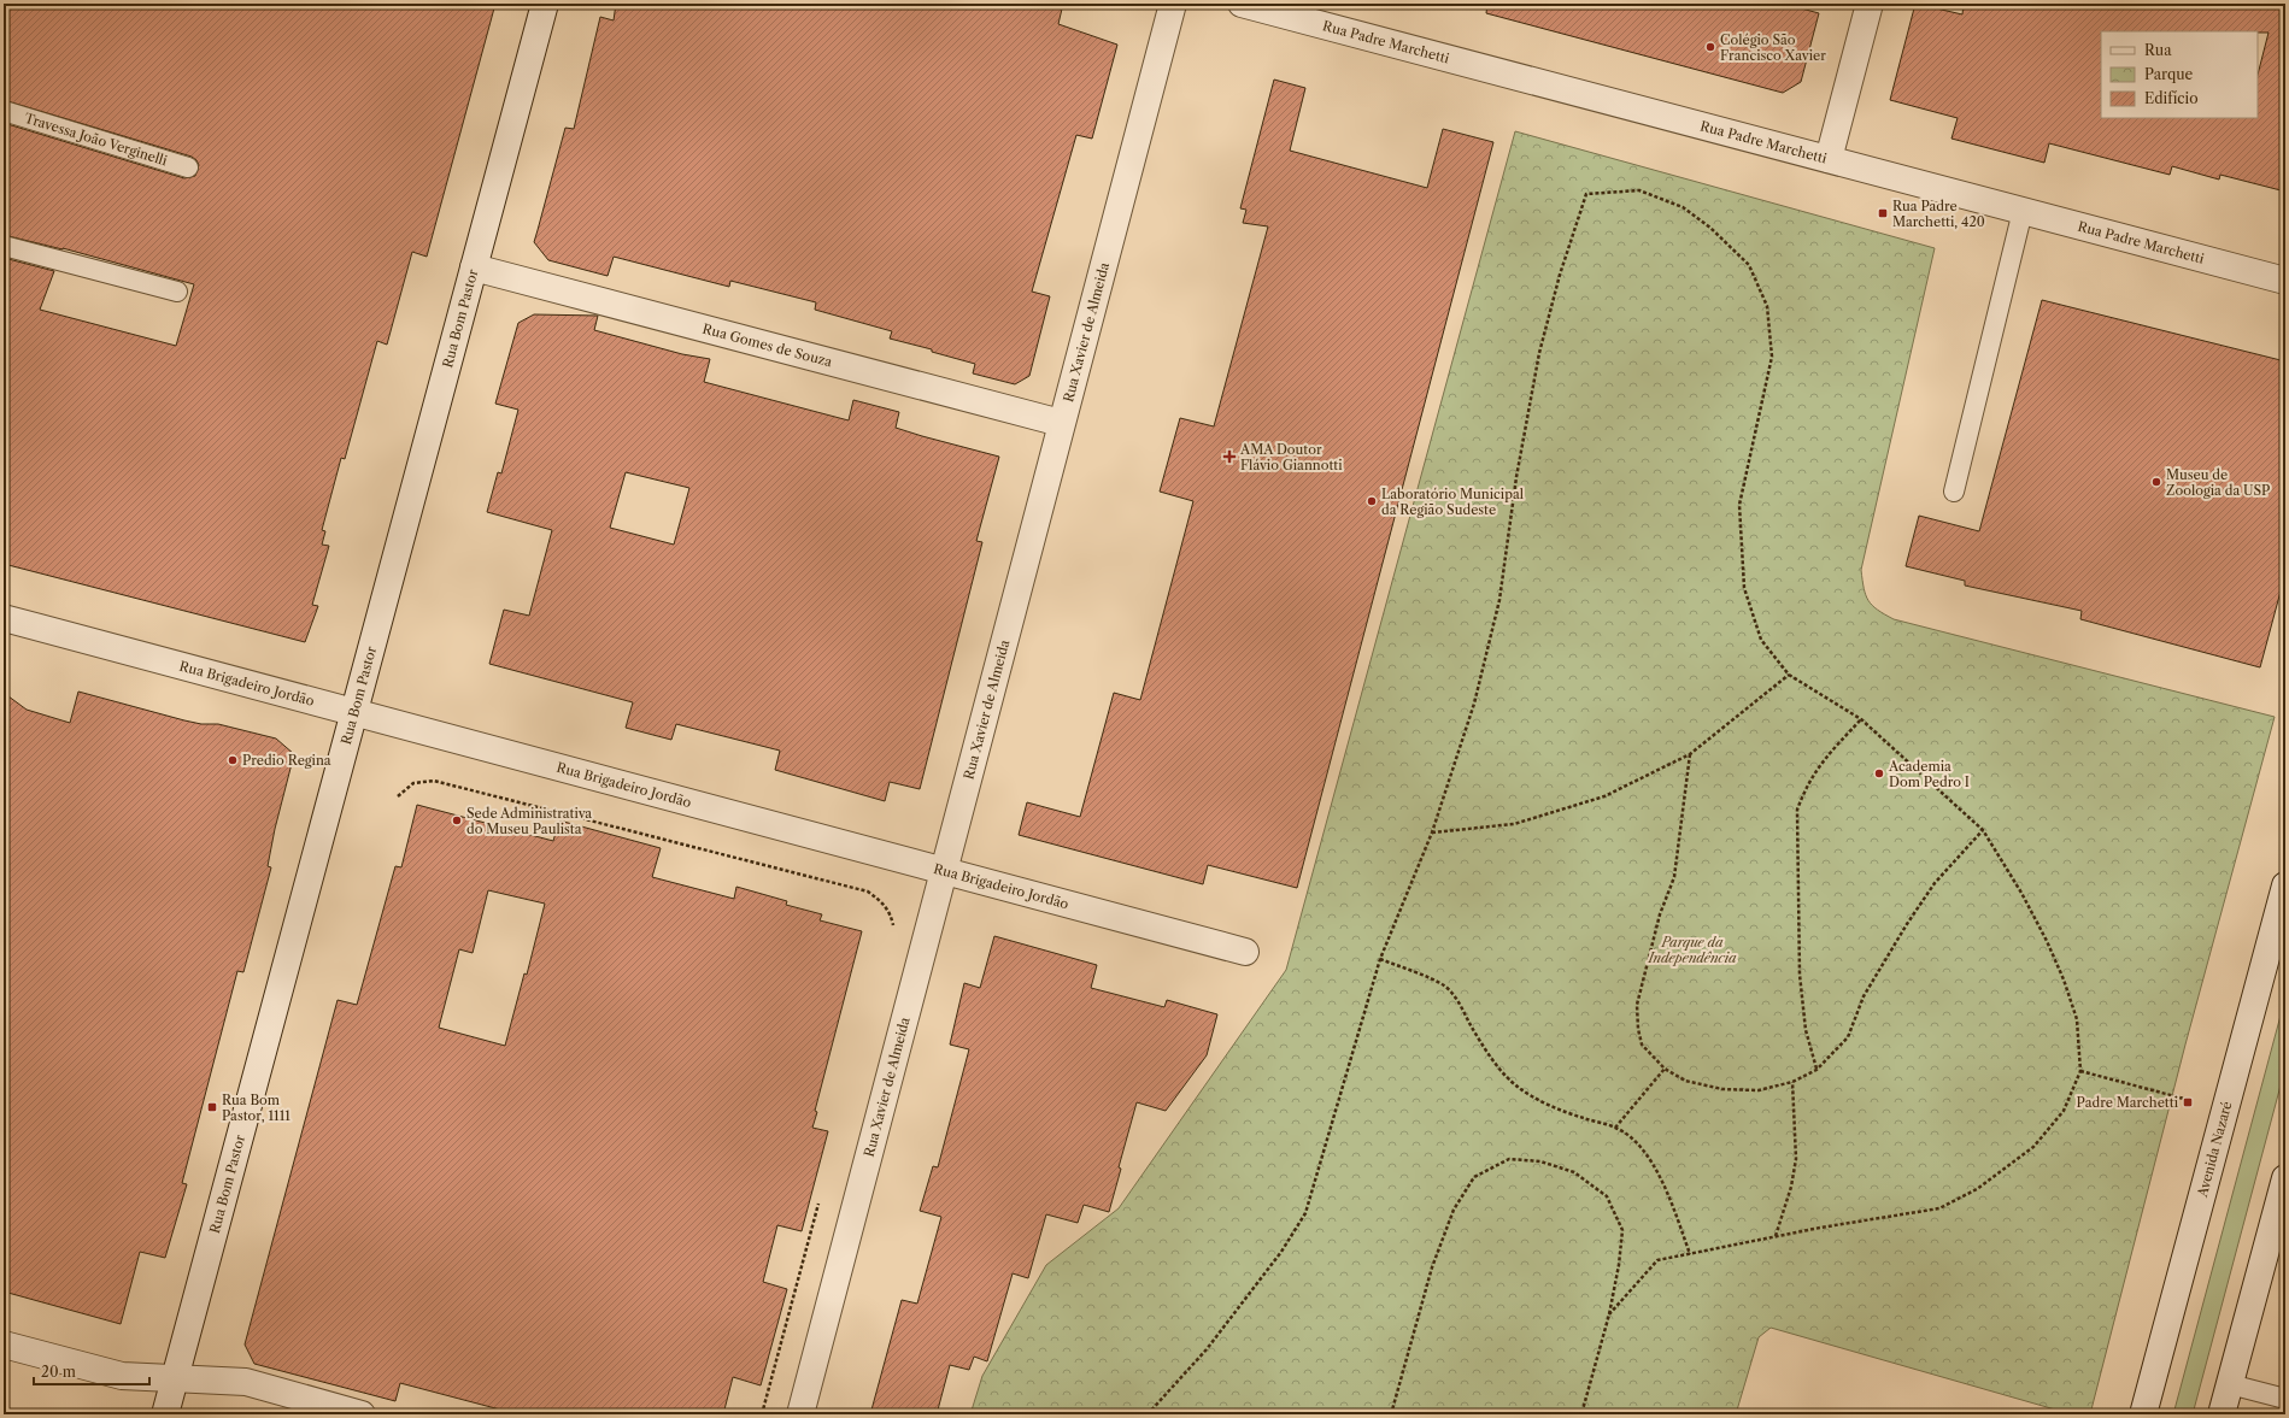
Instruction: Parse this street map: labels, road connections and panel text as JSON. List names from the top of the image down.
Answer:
{
  "streets": {
    "street": [
      "Rua Padre Marchetti",
      "Rua Bom Pastor",
      "Rua Xavier de Almeida",
      "Rua Gomes de Souza",
      "Rua Brigadeiro Jordão",
      "Avenida Nazaré"
    ],
    "lane": ["Travessa João Verginelli"]
  },
  "crossings": [
    ["Rua Bom Pastor", "Rua Gomes de Souza"],
    ["Rua Bom Pastor", "Rua Brigadeiro Jordão"],
    ["Rua Xavier de Almeida", "Rua Gomes de Souza"],
    ["Rua Xavier de Almeida", "Rua Brigadeiro Jordão"]
  ],
  "parks": ["Parque da Independência"],
  "places": {
    "other": [
      "Colégio São Francisco Xavier",
      "Museu de Zoologia da USP",
      "Laboratório Municipal da Região Sudeste",
      "Predio Regina",
      "Academia Dom Pedro I",
      "Sede Administrativa do Museu Paulista"
    ],
    "transit": ["Rua Padre Marchetti, 420", "Padre Marchetti", "Rua Bom Pastor, 1111"],
    "health": ["AMA Doutor Flávio Giannotti"]
  },
  "legend": ["Rua", "Parque", "Edifício"],
  "scale_bar": "20 m"
}
